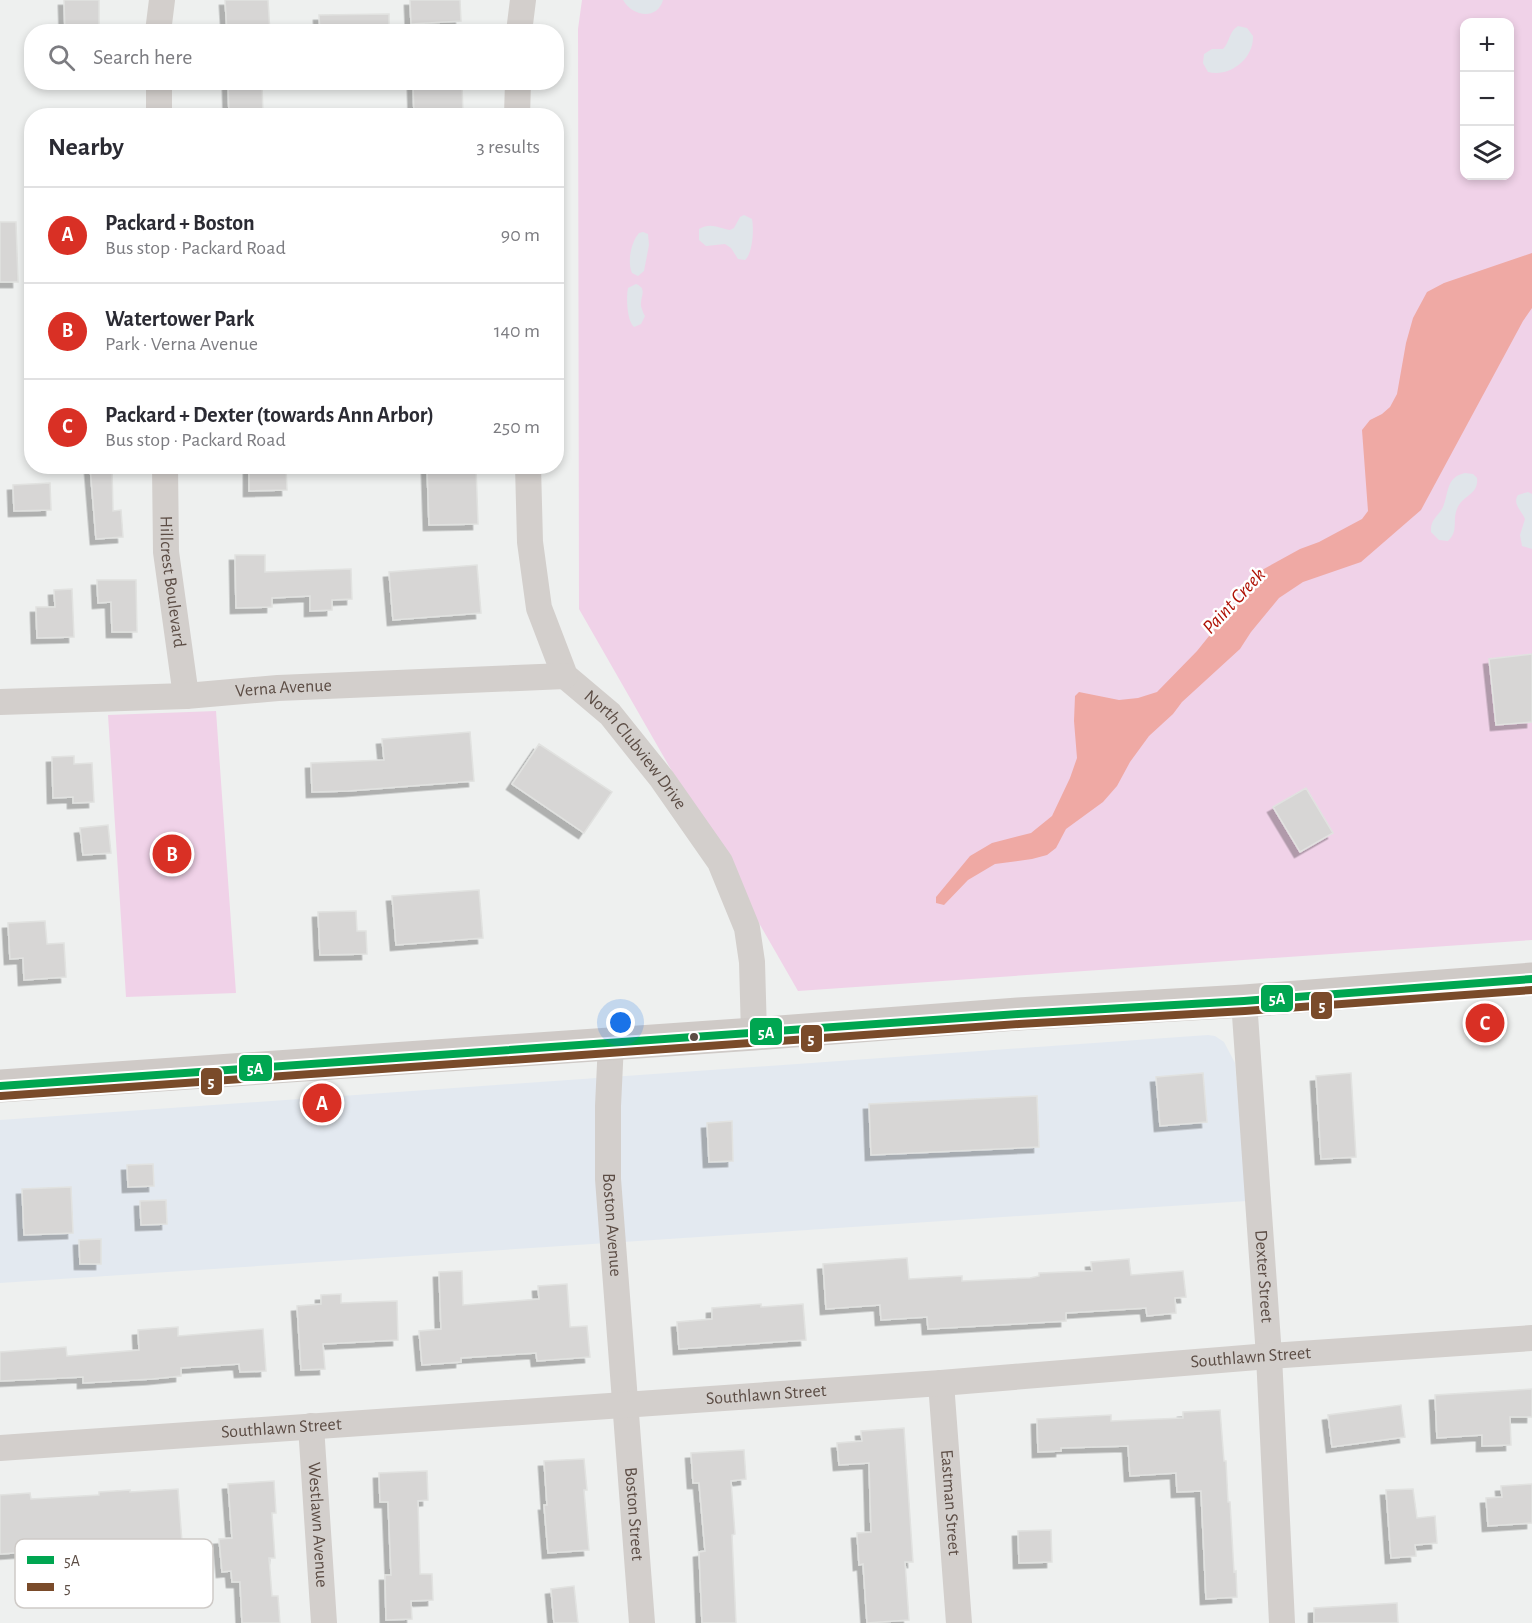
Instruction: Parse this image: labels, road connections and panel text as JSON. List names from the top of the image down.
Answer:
{
  "streets": {
    "street": [
      "Hillcrest Boulevard",
      "Verna Avenue",
      "North Clubview Drive",
      "Boston Avenue",
      "Dexter Street",
      "Southlawn Street",
      "Eastman Street",
      "Boston Street",
      "Westlawn Avenue"
    ]
  },
  "crossings": [
    ["Hillcrest Boulevard", "Verna Avenue"],
    ["Verna Avenue", "North Clubview Drive"],
    ["Boston Avenue", "Southlawn Street"],
    ["Boston Avenue", "Boston Street"],
    ["Dexter Street", "Southlawn Street"],
    ["Southlawn Street", "Eastman Street"],
    ["Southlawn Street", "Boston Street"],
    ["Southlawn Street", "Westlawn Avenue"]
  ],
  "water": ["Paint Creek"],
  "lines": ["transit line 5A", "transit line 5"],
  "legend": ["5A", "5"],
  "page": {
    "map_buttons": ["+", "−"],
    "search": "Search here",
    "heading": ["Nearby", "3 results"],
    "list": [
      {
        "mark": "A",
        "name": "Packard + Boston",
        "note": "Bus stop · Packard Road",
        "value": "90 m"
      },
      {
        "mark": "B",
        "name": "Watertower Park",
        "note": "Park · Verna Avenue",
        "value": "140 m"
      },
      {
        "mark": "C",
        "name": "Packard + Dexter (towards Ann Arbor)",
        "note": "Bus stop · Packard Road",
        "value": "250 m"
      }
    ],
    "pins": ["B", "C", "A"]
  }
}
